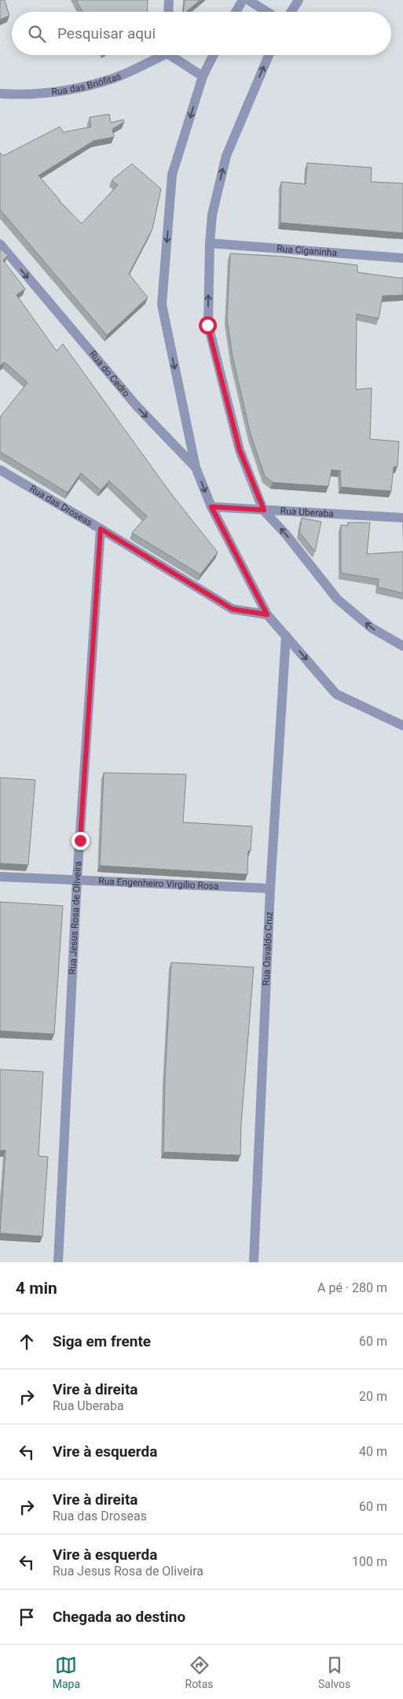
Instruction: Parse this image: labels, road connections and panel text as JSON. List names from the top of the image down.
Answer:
{
  "streets": {
    "street": [
      "Rua das Briófitas",
      "Rua Ciganinha",
      "Rua do Cedro",
      "Rua das Droseas",
      "Rua Uberaba",
      "Rua Engenheiro Virgílio Rosa",
      "Rua Jesus Rosa de Oliveira",
      "Rua Osvaldo Cruz"
    ]
  },
  "crossings": [
    ["Rua do Cedro", "Rua das Droseas"],
    ["Rua do Cedro", "Rua Uberaba"],
    ["Rua do Cedro", "Rua Osvaldo Cruz"],
    ["Rua das Droseas", "Rua Jesus Rosa de Oliveira"],
    ["Rua Engenheiro Virgílio Rosa", "Rua Jesus Rosa de Oliveira"],
    ["Rua Engenheiro Virgílio Rosa", "Rua Osvaldo Cruz"]
  ],
  "one_way": ["Rua do Cedro"],
  "page": {
    "search": "Pesquisar aqui",
    "heading": ["4 min", "A pé · 280 m"],
    "list": [
      ["Siga em frente", "60 m"],
      ["Vire à direita", "Rua Uberaba", "20 m"],
      ["Vire à esquerda", "40 m"],
      ["Vire à direita", "Rua das Droseas", "60 m"],
      ["Vire à esquerda", "Rua Jesus Rosa de Oliveira", "100 m"],
      "Chegada ao destino"
    ],
    "nav": ["Mapa", "Rotas", "Salvos"]
  }
}
